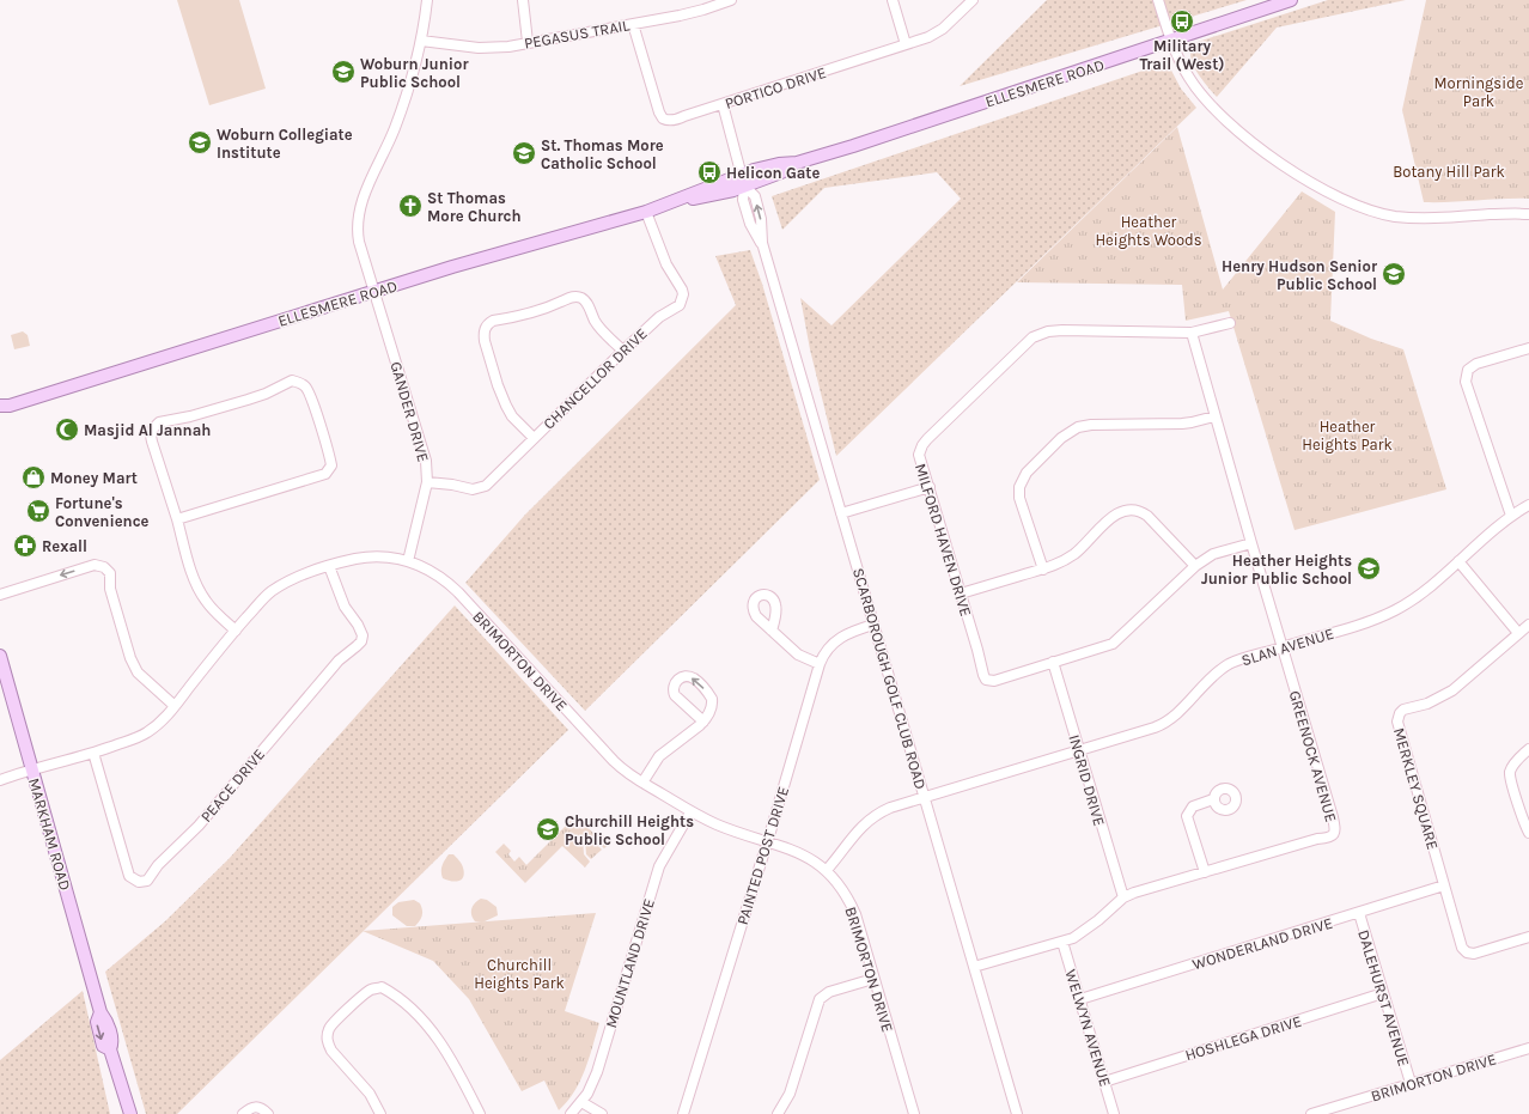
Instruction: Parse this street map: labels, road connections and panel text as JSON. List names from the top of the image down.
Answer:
{
  "streets": {
    "main road": ["ELLESMERE ROAD", "MARKHAM ROAD"],
    "street": [
      "PEGASUS TRAIL",
      "PORTICO DRIVE",
      "CHANCELLOR DRIVE",
      "GANDER DRIVE",
      "MILFORD HAVEN DRIVE",
      "SLAN AVENUE",
      "BRIMORTON DRIVE",
      "SCARBOROUGH GOLF CLUB ROAD",
      "GREENOCK AVENUE",
      "INGRID DRIVE",
      "PEACE DRIVE",
      "MERKLEY SQUARE",
      "PAINTED POST DRIVE",
      "WONDERLAND DRIVE",
      "MOUNTLAND DRIVE",
      "DALEHURST AVENUE",
      "WELWYN AVENUE",
      "HOSHLEGA DRIVE"
    ]
  },
  "crossings": [
    ["PEGASUS TRAIL", "PORTICO DRIVE"],
    ["PEGASUS TRAIL", "GANDER DRIVE"],
    ["ELLESMERE ROAD", "CHANCELLOR DRIVE"],
    ["ELLESMERE ROAD", "GANDER DRIVE"],
    ["ELLESMERE ROAD", "SCARBOROUGH GOLF CLUB ROAD"],
    ["CHANCELLOR DRIVE", "GANDER DRIVE"],
    ["GANDER DRIVE", "BRIMORTON DRIVE"],
    ["MILFORD HAVEN DRIVE", "GREENOCK AVENUE"],
    ["MILFORD HAVEN DRIVE", "INGRID DRIVE"],
    ["SLAN AVENUE", "BRIMORTON DRIVE"],
    ["SLAN AVENUE", "SCARBOROUGH GOLF CLUB ROAD"],
    ["SLAN AVENUE", "GREENOCK AVENUE"],
    ["SLAN AVENUE", "INGRID DRIVE"],
    ["BRIMORTON DRIVE", "PEACE DRIVE"],
    ["BRIMORTON DRIVE", "MARKHAM ROAD"],
    ["BRIMORTON DRIVE", "PAINTED POST DRIVE"],
    ["BRIMORTON DRIVE", "MOUNTLAND DRIVE"],
    ["BRIMORTON DRIVE", "DALEHURST AVENUE"],
    ["SCARBOROUGH GOLF CLUB ROAD", "GREENOCK AVENUE"],
    ["SCARBOROUGH GOLF CLUB ROAD", "PAINTED POST DRIVE"],
    ["GREENOCK AVENUE", "INGRID DRIVE"],
    ["GREENOCK AVENUE", "WELWYN AVENUE"],
    ["MERKLEY SQUARE", "WONDERLAND DRIVE"],
    ["WONDERLAND DRIVE", "DALEHURST AVENUE"],
    ["WONDERLAND DRIVE", "WELWYN AVENUE"],
    ["DALEHURST AVENUE", "HOSHLEGA DRIVE"],
    ["WELWYN AVENUE", "HOSHLEGA DRIVE"]
  ],
  "parks": [
    "Morningside Park",
    "Botany Hill Park",
    "Heather Heights Woods",
    "Heather Heights Park",
    "Churchill Heights Park"
  ],
  "places": {
    "bus stop": ["Military Trail (West)", "Helicon Gate"],
    "school or university": [
      "Woburn Junior Public School",
      "Woburn Collegiate Institute",
      "St. Thomas More Catholic School",
      "Henry Hudson Senior Public School",
      "Heather Heights Junior Public School",
      "Churchill Heights Public School"
    ],
    "church": ["St Thomas More Church"],
    "mosque": ["Masjid Al Jannah"],
    "shop": ["Money Mart"],
    "supermarket": ["Fortune's Convenience"],
    "pharmacy": ["Rexall"]
  }
}
